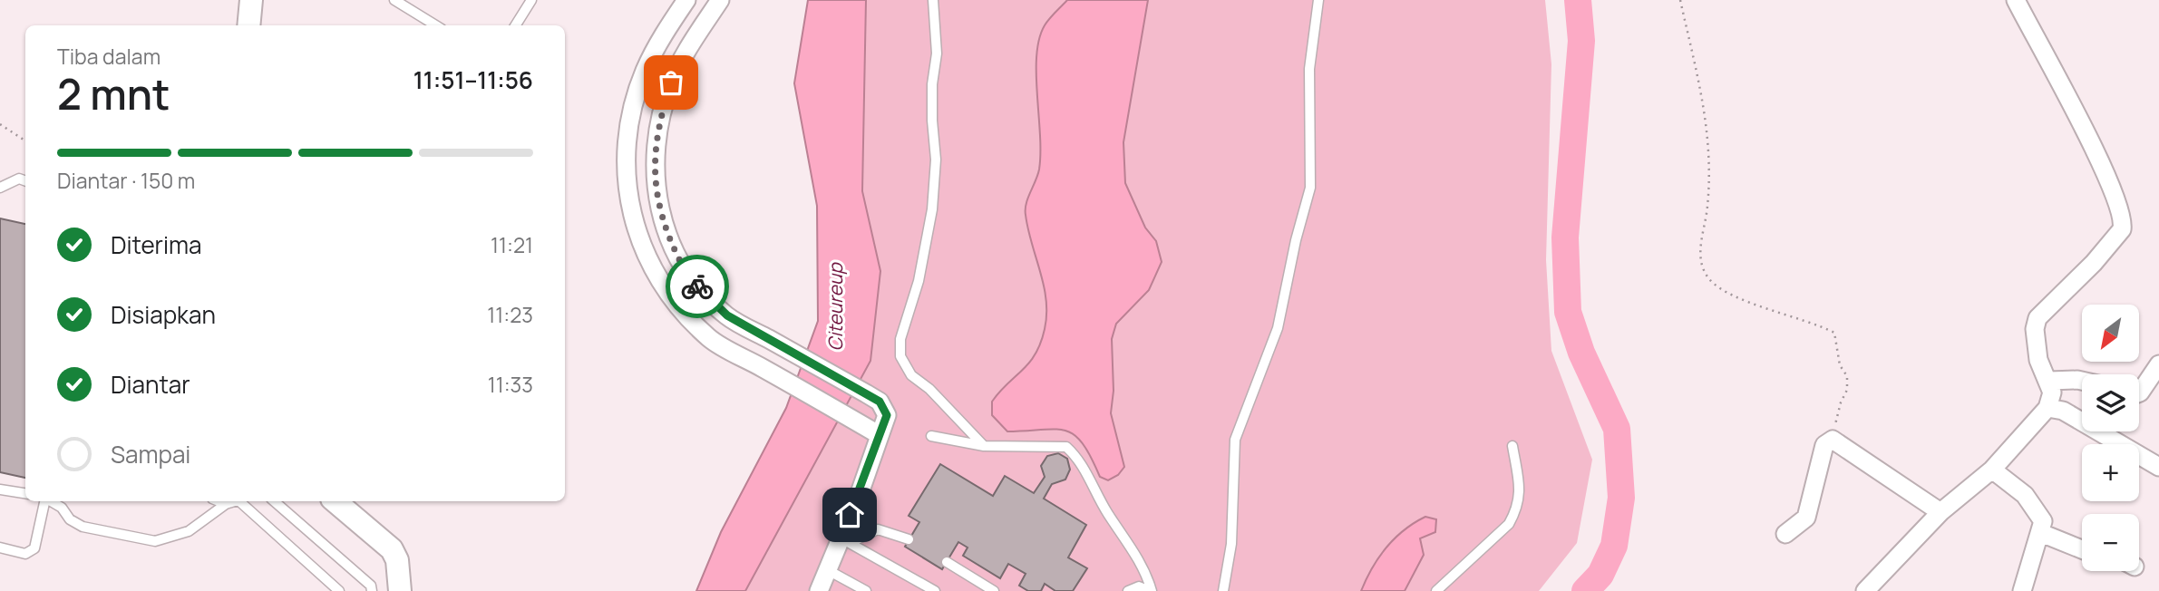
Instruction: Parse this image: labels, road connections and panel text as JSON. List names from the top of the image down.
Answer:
{
  "water": ["Citeureup"],
  "north": "bottom left",
  "page": {
    "heading": ["2 mnt", "Tiba dalam", "11:51–11:56"],
    "bar": "Diantar · 150 m",
    "list": [
      ["Diterima", "11:21"],
      ["Disiapkan", "11:23"],
      ["Diantar", "11:33"],
      "Sampai"
    ],
    "map_buttons": ["+", "−"]
  }
}
